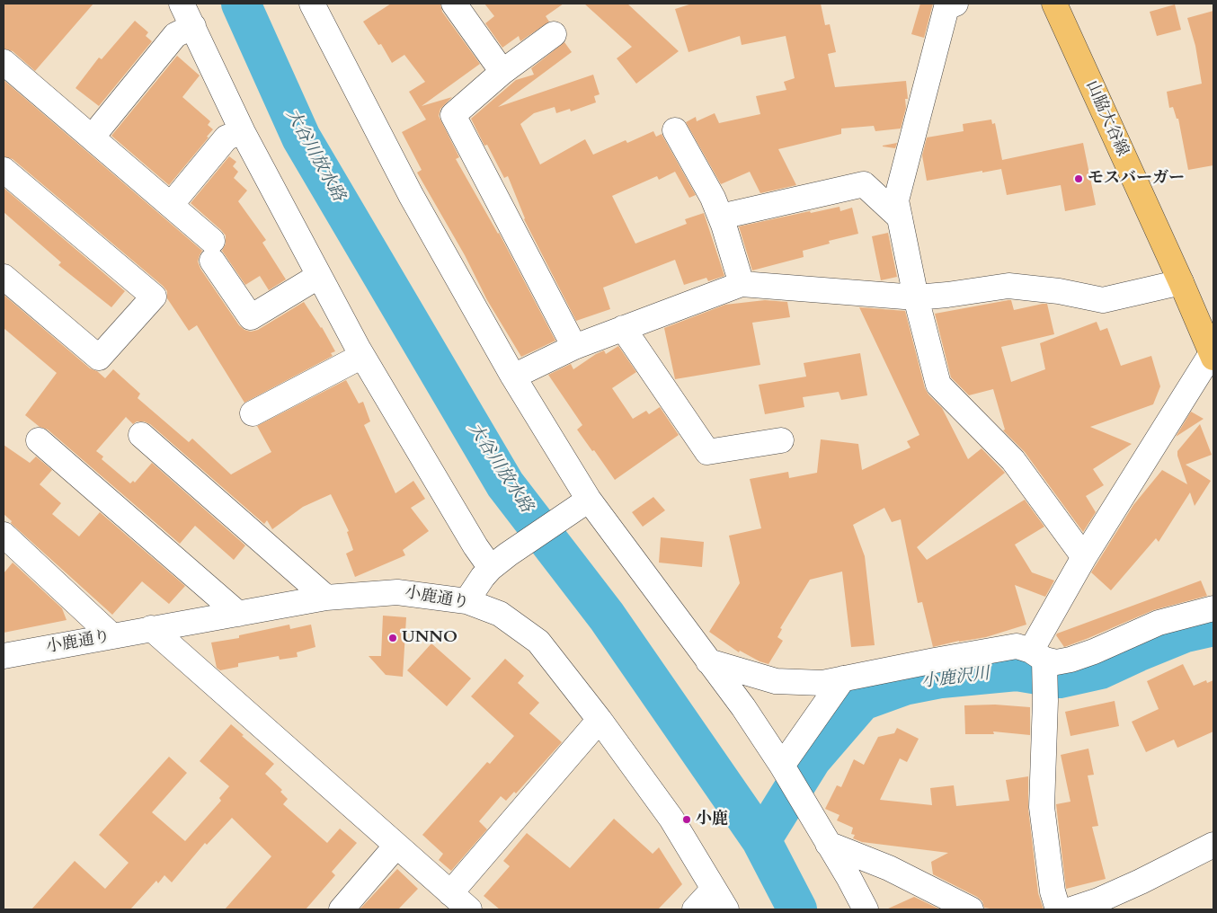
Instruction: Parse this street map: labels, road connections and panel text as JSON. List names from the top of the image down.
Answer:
{
  "streets": {
    "main road": ["山脇大谷線"],
    "street": ["小鹿通り"]
  },
  "water": ["大谷川放水路", "小鹿沢川"],
  "places": ["モスバーガー", "UNNO", "小鹿"]
}
